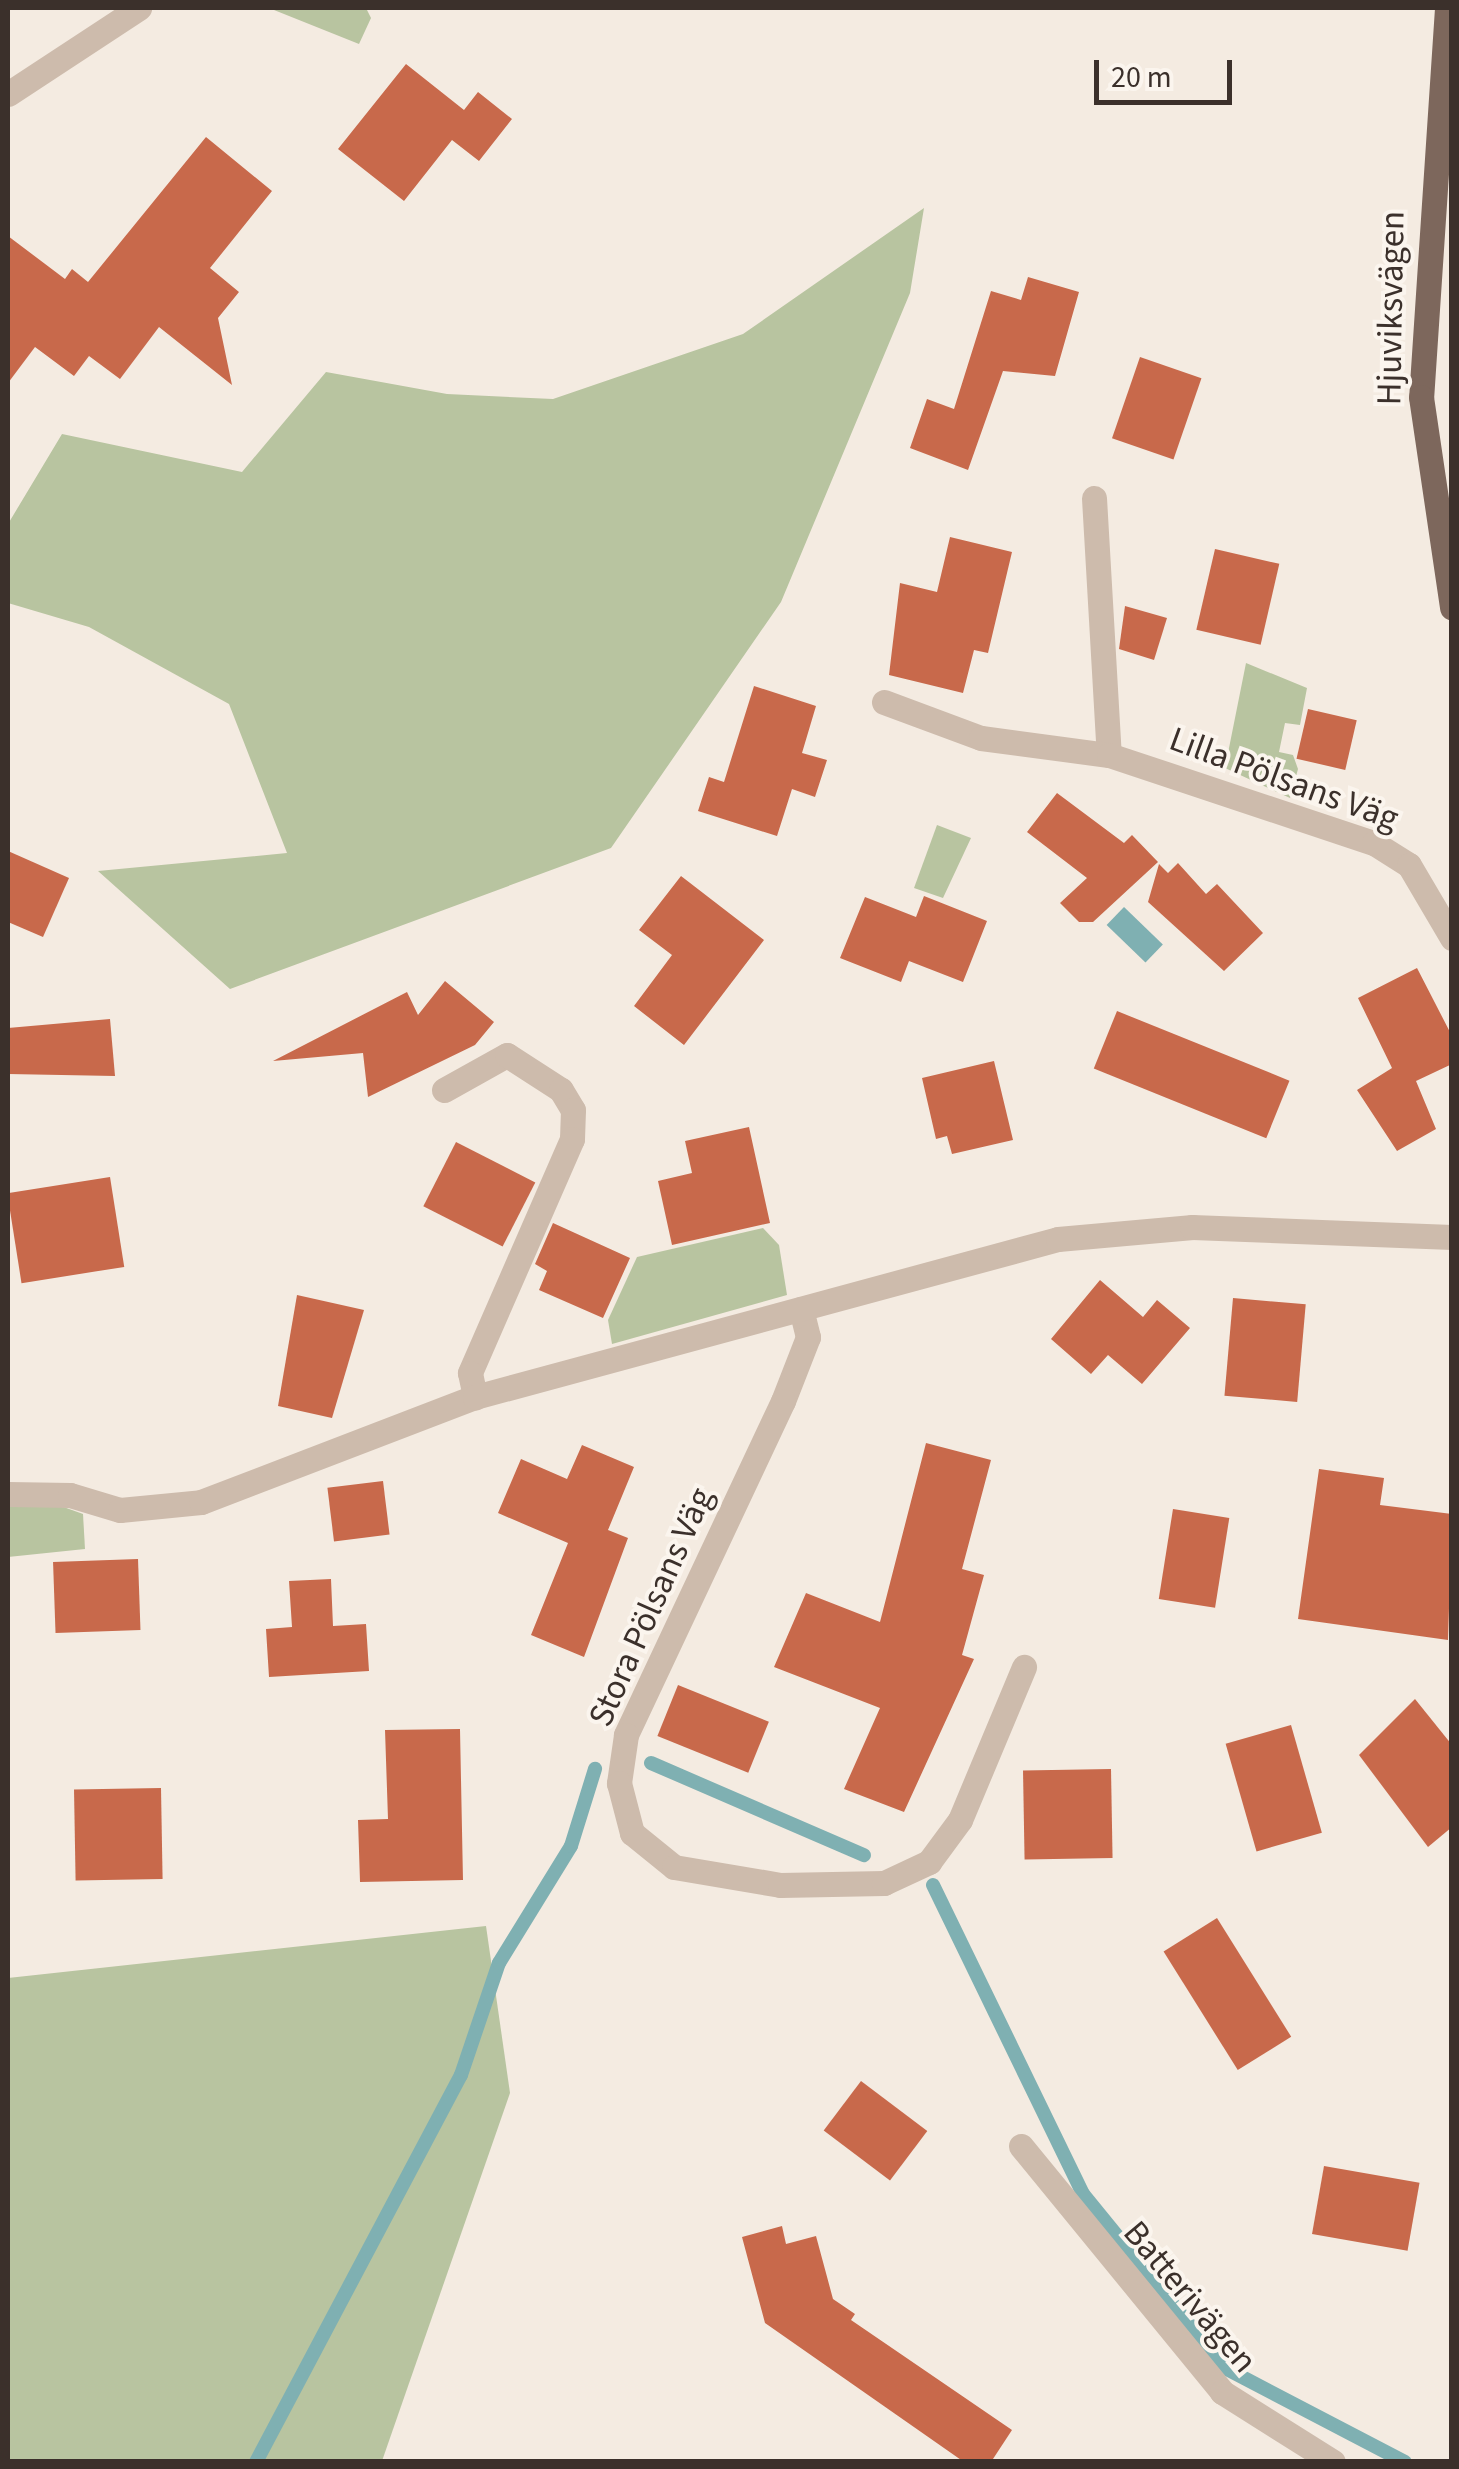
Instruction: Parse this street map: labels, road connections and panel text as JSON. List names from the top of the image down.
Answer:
{
  "streets": {
    "main road": ["Hjuviksvägen"],
    "street": ["Lilla Pölsans Väg", "Stora Pölsans Väg", "Batterivägen"]
  },
  "scale_bar": "20 m"
}
